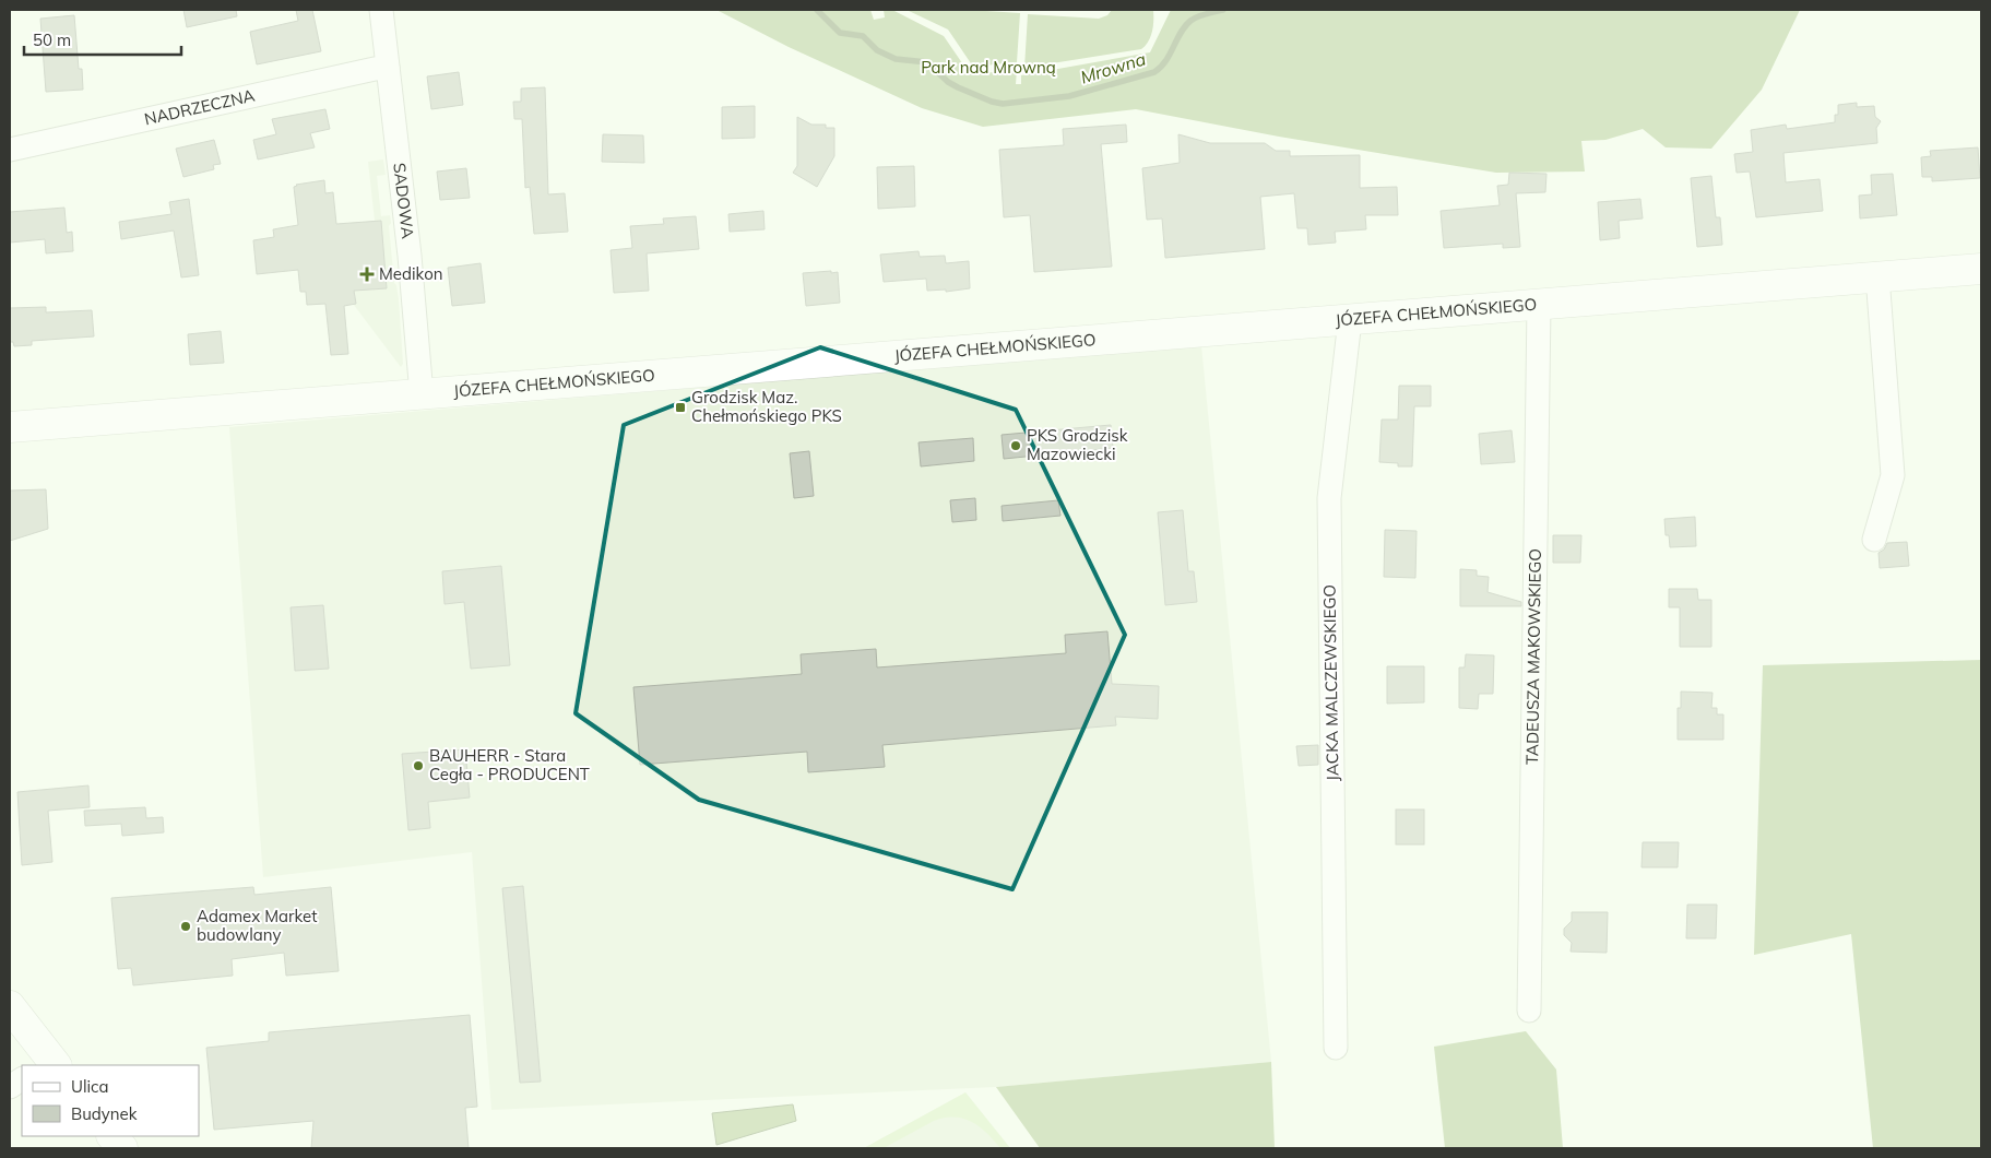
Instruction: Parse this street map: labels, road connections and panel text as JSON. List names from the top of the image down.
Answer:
{
  "streets": {
    "street": [
      "NADRZECZNA",
      "SADOWA",
      "JÓZEFA CHEŁMOŃSKIEGO",
      "TADEUSZA MAKOWSKIEGO",
      "JACKA MALCZEWSKIEGO"
    ]
  },
  "crossings": [
    ["NADRZECZNA", "SADOWA"],
    ["SADOWA", "JÓZEFA CHEŁMOŃSKIEGO"],
    ["JÓZEFA CHEŁMOŃSKIEGO", "TADEUSZA MAKOWSKIEGO"],
    ["JÓZEFA CHEŁMOŃSKIEGO", "JACKA MALCZEWSKIEGO"]
  ],
  "water": ["Mrowna"],
  "parks": ["Park nad Mrowną"],
  "places": {
    "health": ["Medikon"],
    "transit": ["Grodzisk Maz. Chełmońskiego PKS"],
    "other": ["PKS Grodzisk Mazowiecki", "BAUHERR - Stara Cegła - PRODUCENT", "Adamex Market budowlany"]
  },
  "legend": ["Ulica", "Budynek"],
  "scale_bar": "50 m"
}
